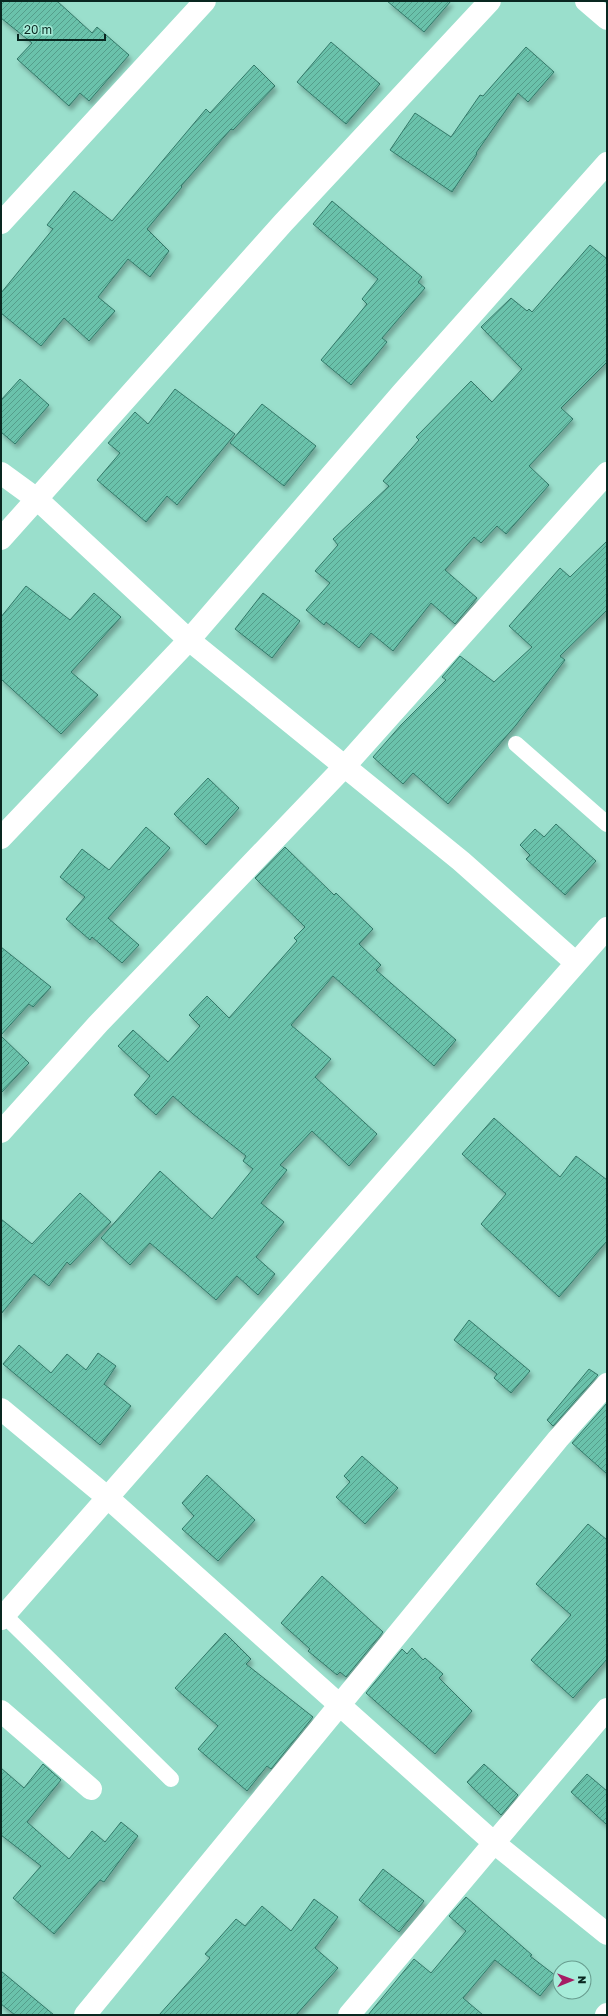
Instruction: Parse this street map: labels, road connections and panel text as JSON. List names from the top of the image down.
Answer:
{
  "scale_bar": "20 m",
  "north": "right"
}
